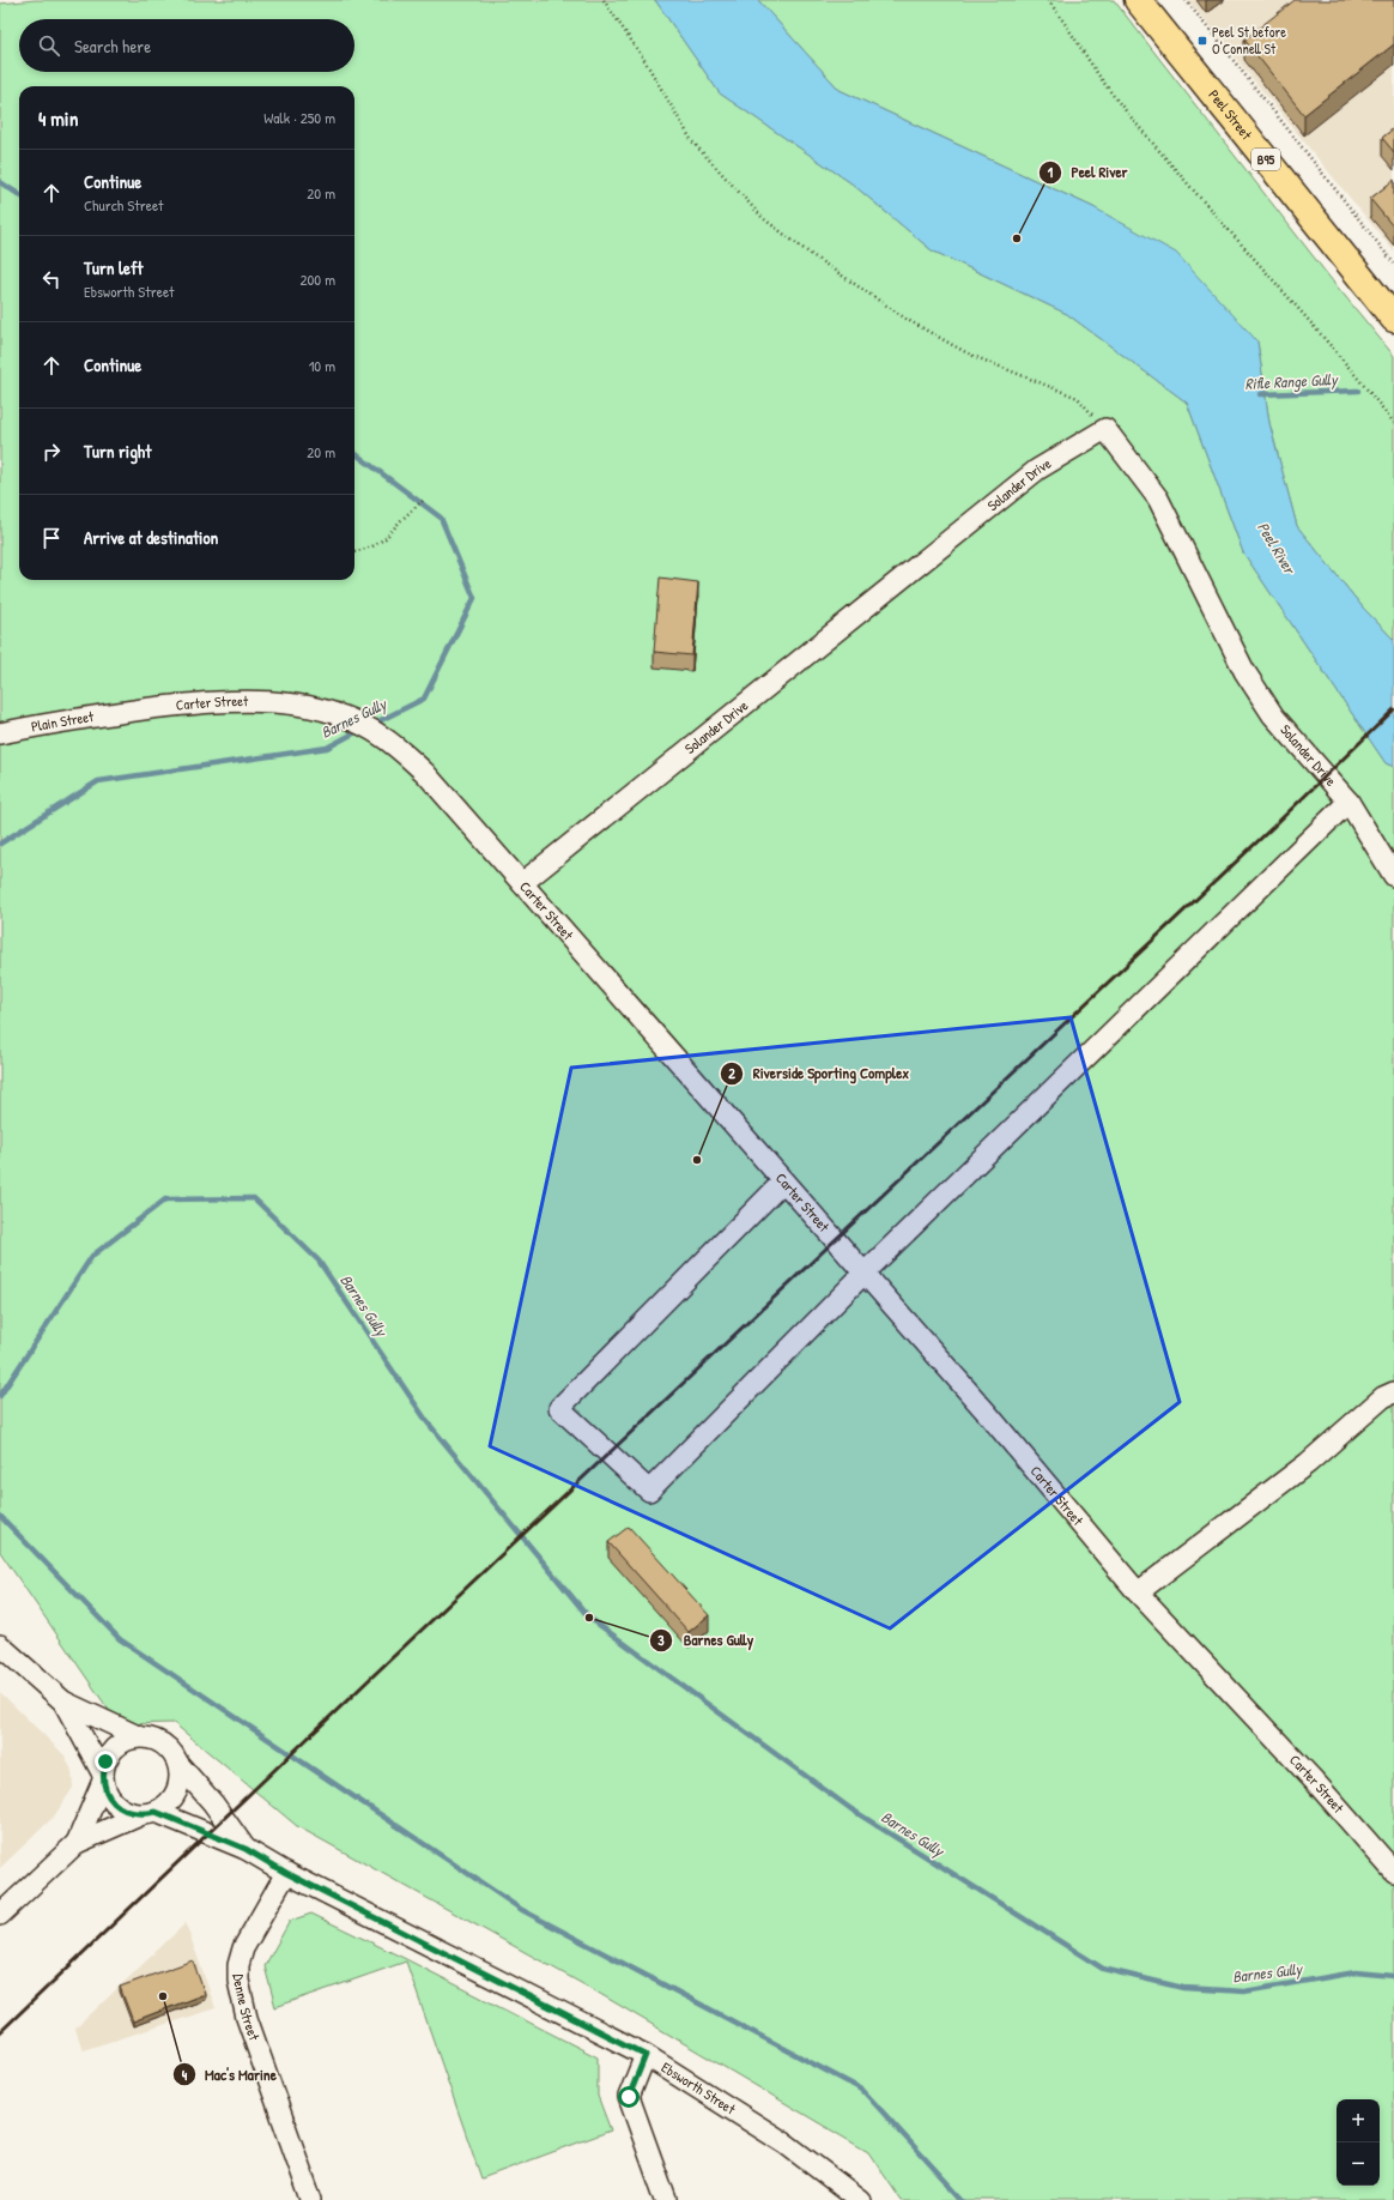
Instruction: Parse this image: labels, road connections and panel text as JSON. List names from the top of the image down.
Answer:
{
  "streets": {
    "main road": ["Peel Street", "B95"],
    "street": [
      "Solander Drive",
      "Carter Street",
      "Plain Street",
      "Denne Street",
      "Ebsworth Street"
    ]
  },
  "crossings": [
    ["Solander Drive", "Carter Street"],
    ["Carter Street", "Plain Street"],
    ["Denne Street", "Ebsworth Street"]
  ],
  "water": ["Rifle Range Gully", "Peel River", "Barnes Gully"],
  "places": {
    "transit": ["Peel St before O'Connell St"],
    "other": [
      "Peel River",
      "Riverside Sporting Complex",
      "Barnes Gully",
      "Mac's Marine"
    ]
  },
  "page": {
    "search": "Search here",
    "heading": ["4 min", "Walk · 250 m"],
    "list": [
      ["Continue", "Church Street", "20 m"],
      ["Turn left", "Ebsworth Street", "200 m"],
      ["Continue", "10 m"],
      ["Turn right", "20 m"],
      "Arrive at destination"
    ],
    "map_buttons": ["+", "−"]
  }
}
